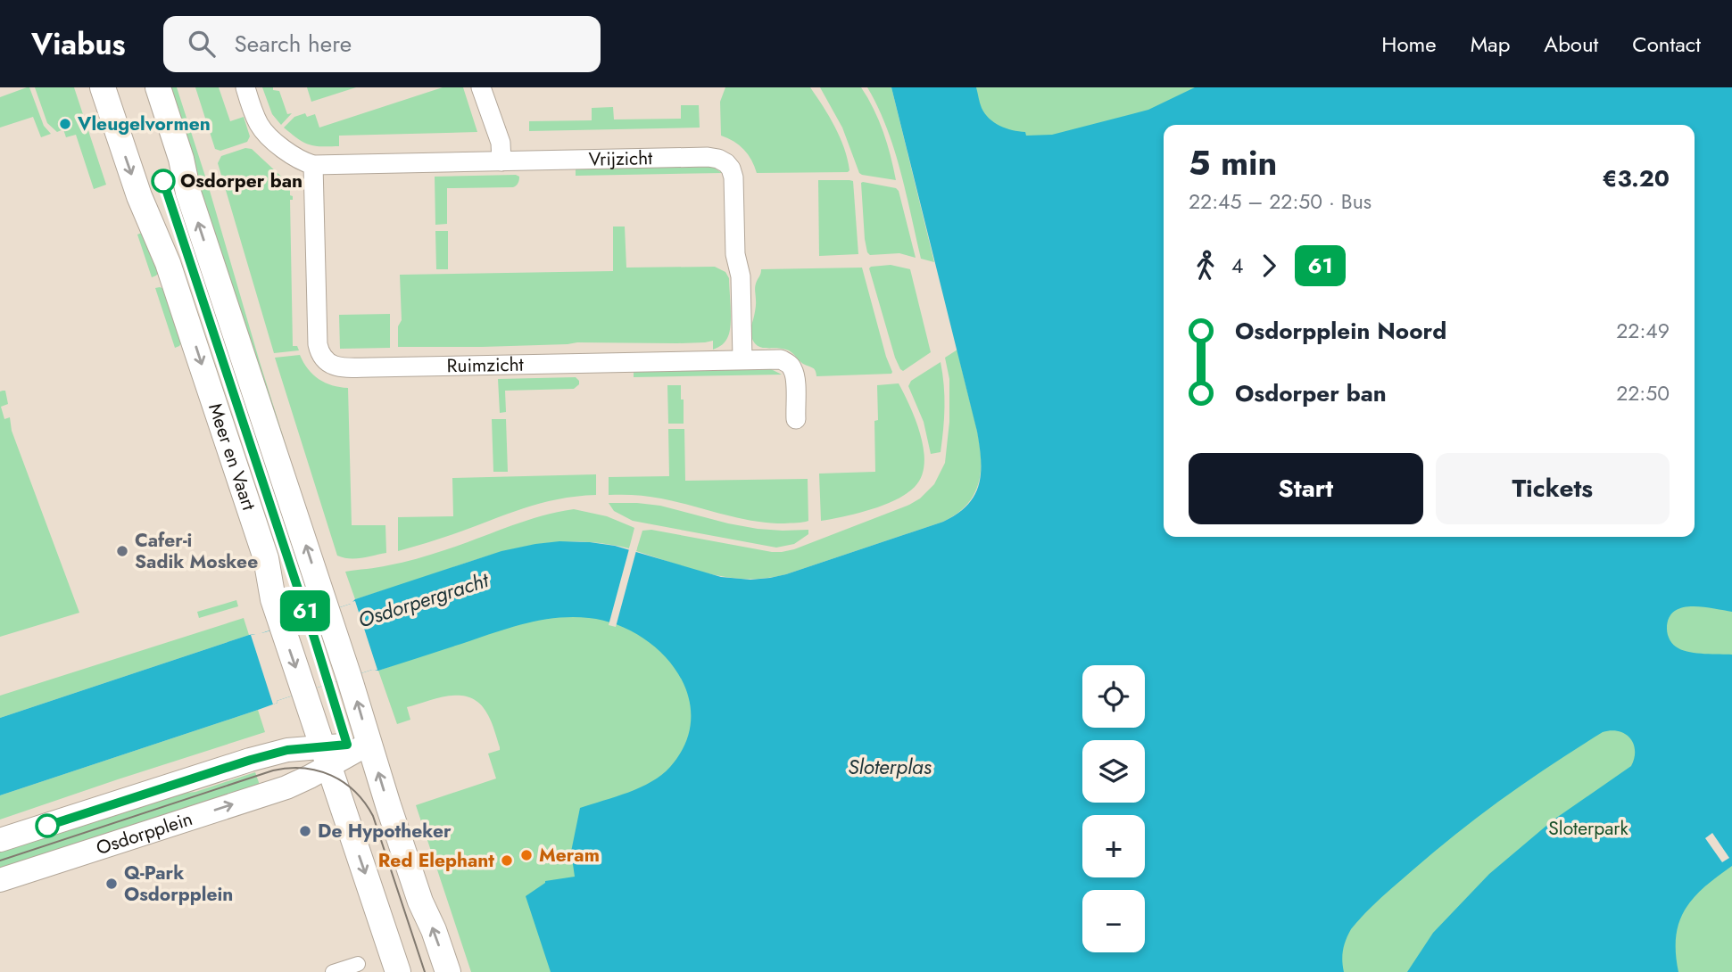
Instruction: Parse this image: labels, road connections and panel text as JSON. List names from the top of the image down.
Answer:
{
  "streets": {
    "main road": ["Meer en Vaart"],
    "street": ["Vrijzicht", "Ruimzicht", "Osdorpplein"]
  },
  "crossings": [
    ["Vrijzicht", "Ruimzicht"],
    ["Meer en Vaart", "Osdorpplein"]
  ],
  "water": ["Osdorpergracht", "Sloterplas"],
  "parks": ["Sloterpark"],
  "places": [
    "Vleugelvormen",
    "Osdorper ban",
    "Cafer-i Sadik Moskee",
    "De Hypotheker",
    "Meram",
    "Red Elephant",
    "Q-Park Osdorpplein"
  ],
  "lines": ["bus line 61"],
  "page": {
    "header": "Viabus",
    "search": "Search here",
    "nav": [
      "Home",
      "Map",
      "About",
      "Contact"
    ],
    "on_map": "61",
    "heading": ["5 min", "22:45 – 22:50 · Bus", "€3.20"],
    "legs": ["4", "61"],
    "list": [
      {
        "name": "Osdorpplein Noord",
        "value": "22:49"
      },
      {
        "name": "Osdorper ban",
        "value": "22:50"
      }
    ],
    "buttons": ["Start", "Tickets"],
    "map_buttons": ["+", "−"]
  }
}
